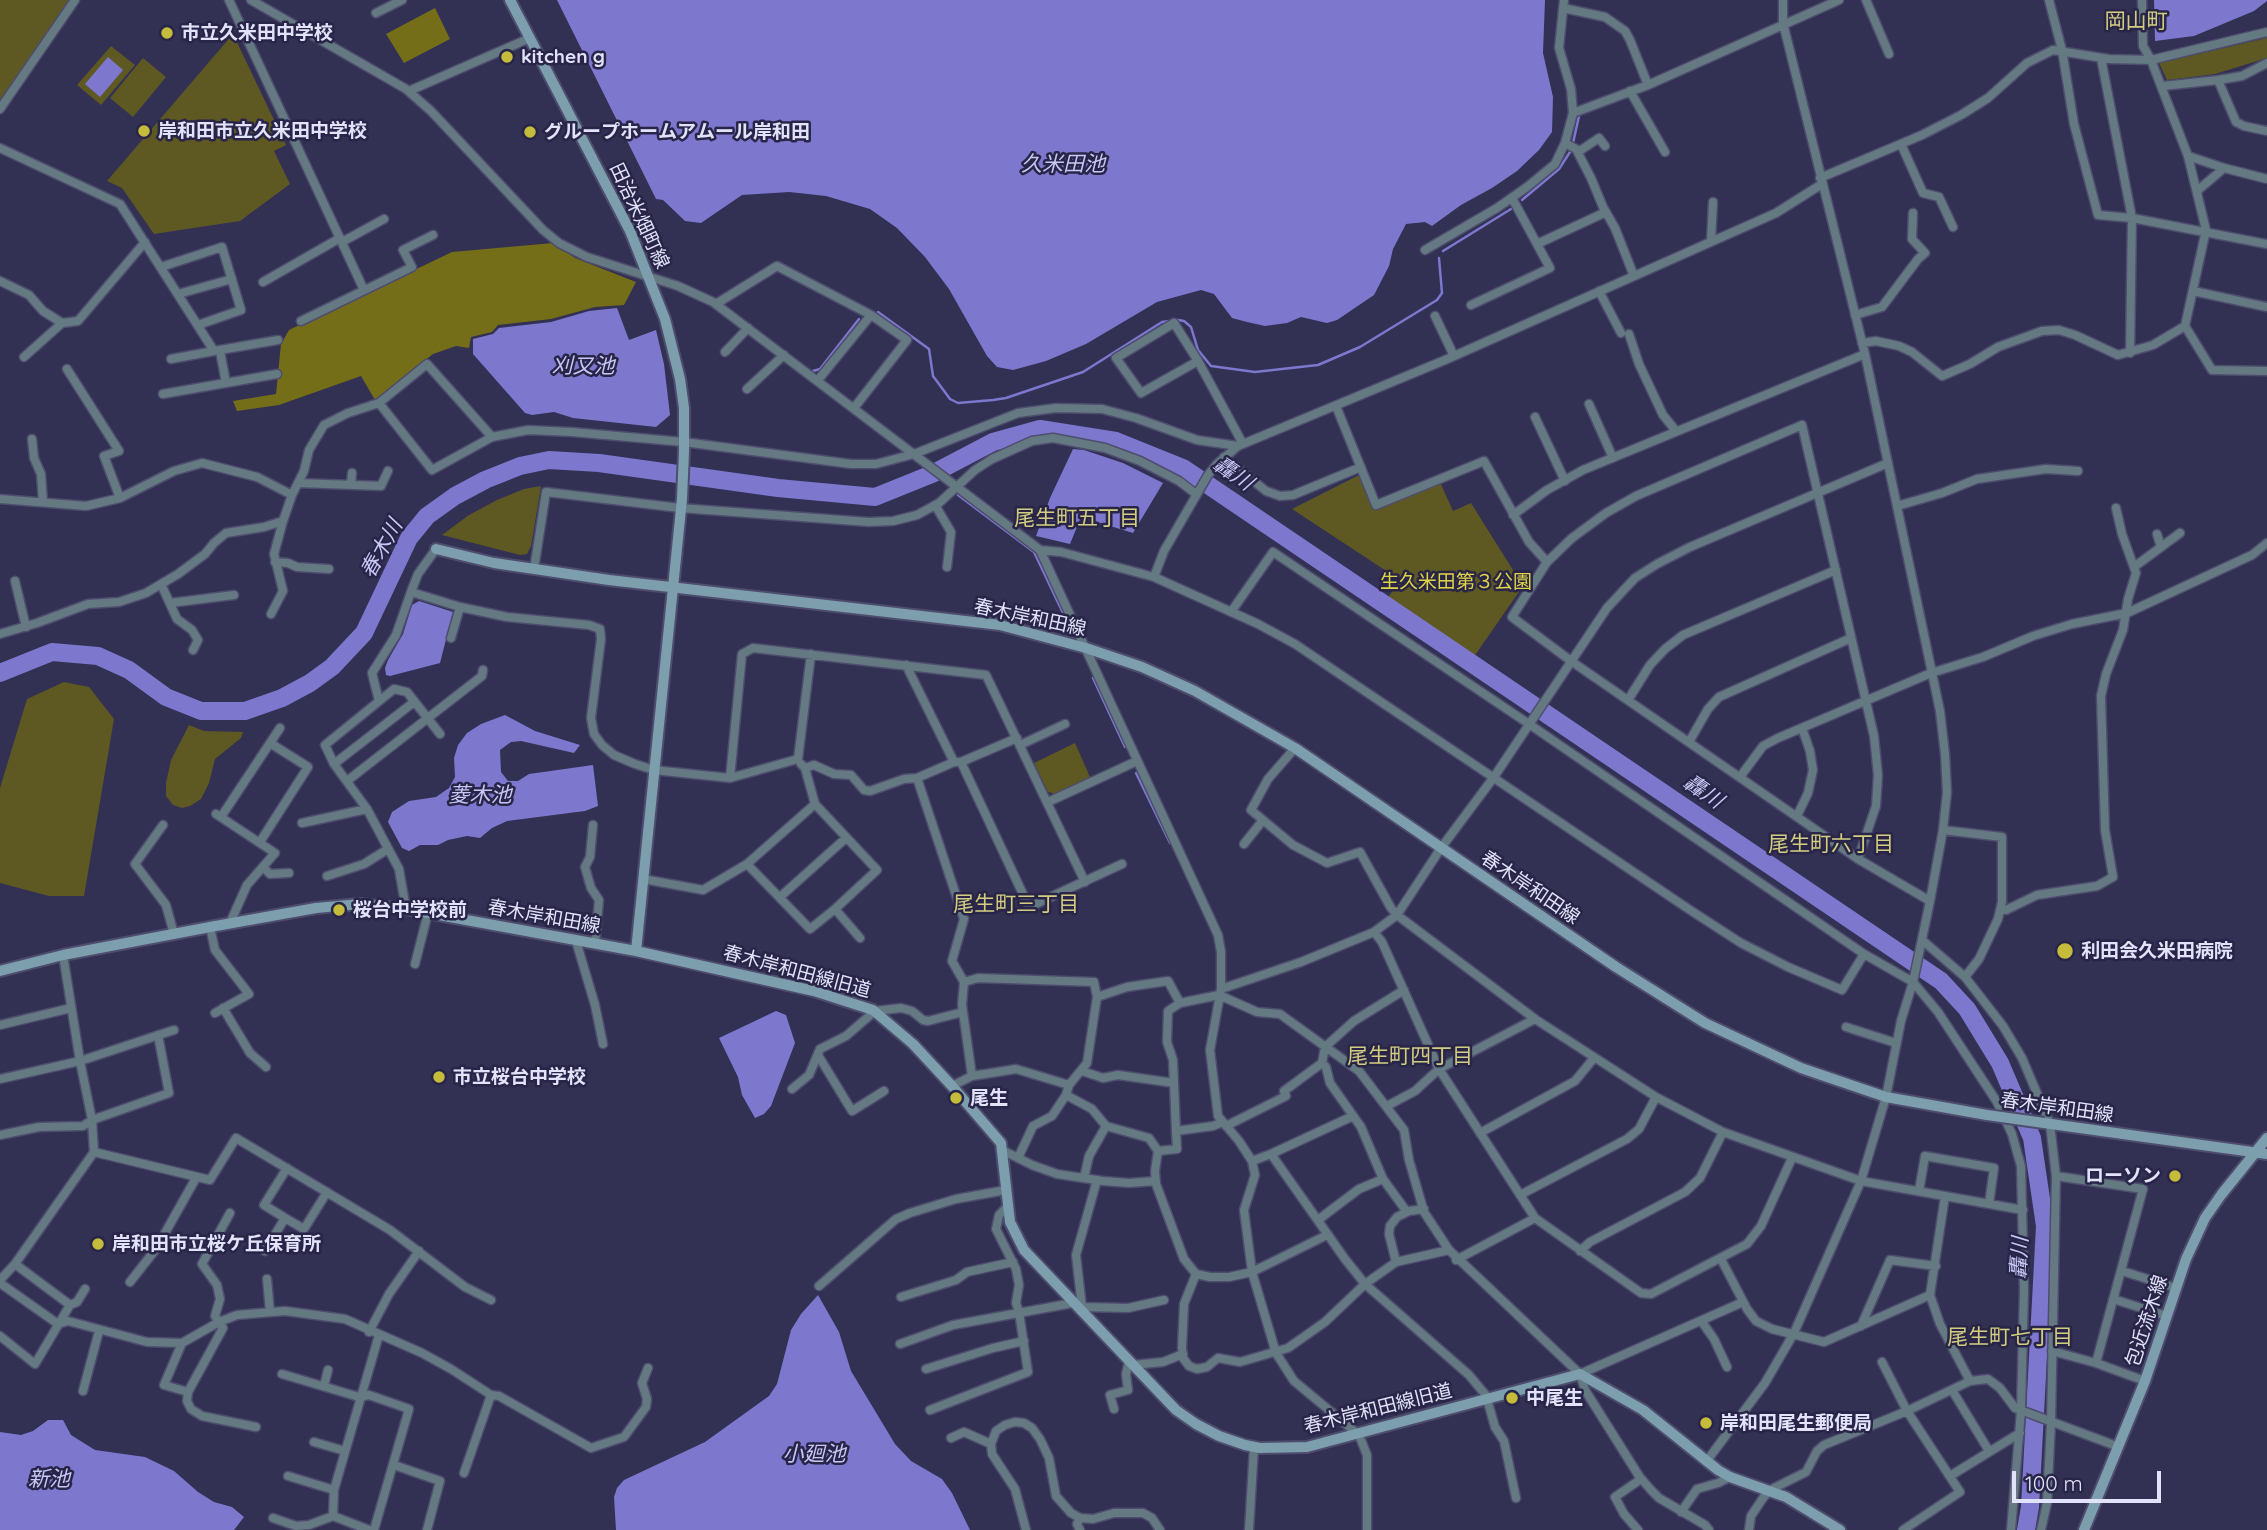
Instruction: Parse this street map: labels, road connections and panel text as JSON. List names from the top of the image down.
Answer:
{
  "streets": {
    "street": [
      "田治米畑町線",
      "春木岸和田線",
      "春木岸和田線旧道",
      "包近流木線"
    ]
  },
  "crossings": [
    ["春木岸和田線", "春木岸和田線旧道"],
    ["春木岸和田線", "包近流木線"]
  ],
  "districts": [
    "岡山町",
    "尾生町五丁目",
    "尾生町六丁目",
    "尾生町三丁目",
    "尾生町四丁目",
    "尾生町七丁目"
  ],
  "water": [
    "久米田池",
    "刈又池",
    "轟川",
    "春木川",
    "菱木池",
    "小廻池",
    "新池"
  ],
  "parks": ["生久米田第３公園"],
  "places": [
    "市立久米田中学校",
    "kitchen g",
    "岸和田市立久米田中学校",
    "グループホームアムール岸和田",
    "桜台中学校前",
    "利田会久米田病院",
    "市立桜台中学校",
    "尾生",
    "ローソン",
    "岸和田市立桜ケ丘保育所",
    "中尾生",
    "岸和田尾生郵便局"
  ],
  "scale_bar": "100 m"
}
